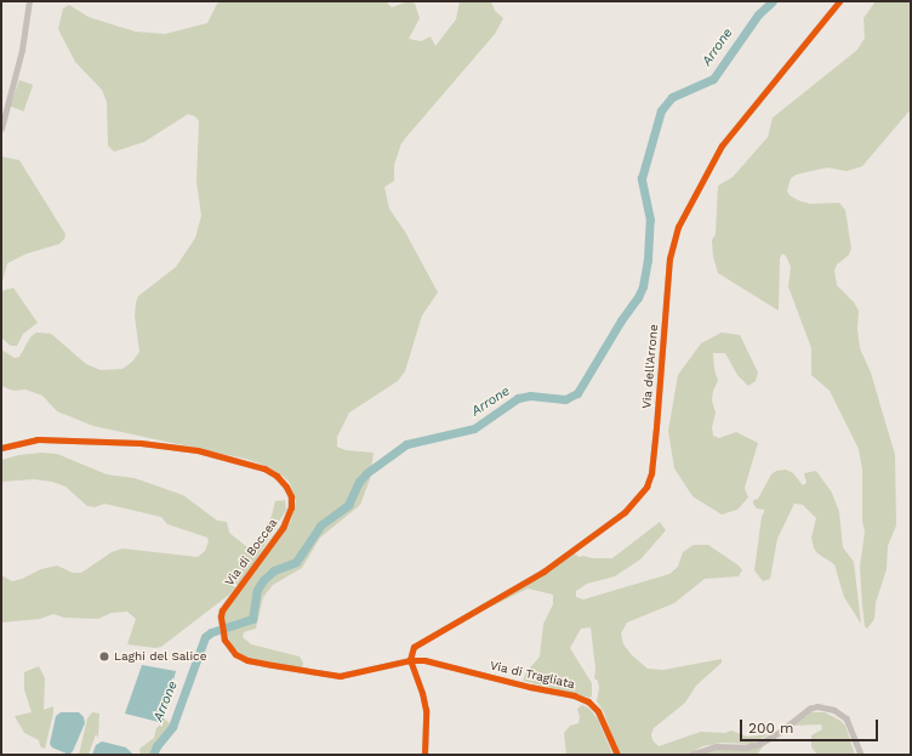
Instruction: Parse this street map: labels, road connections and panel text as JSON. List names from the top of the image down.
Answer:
{
  "streets": {
    "street": ["Via dell'Arrone", "Via di Boccea", "Via di Tragliata"]
  },
  "crossings": [
    ["Via dell'Arrone", "Via di Boccea"],
    ["Via dell'Arrone", "Via di Tragliata"],
    ["Via di Boccea", "Via di Tragliata"]
  ],
  "water": ["Arrone"],
  "places": ["Laghi del Salice"],
  "scale_bar": "200 m"
}
